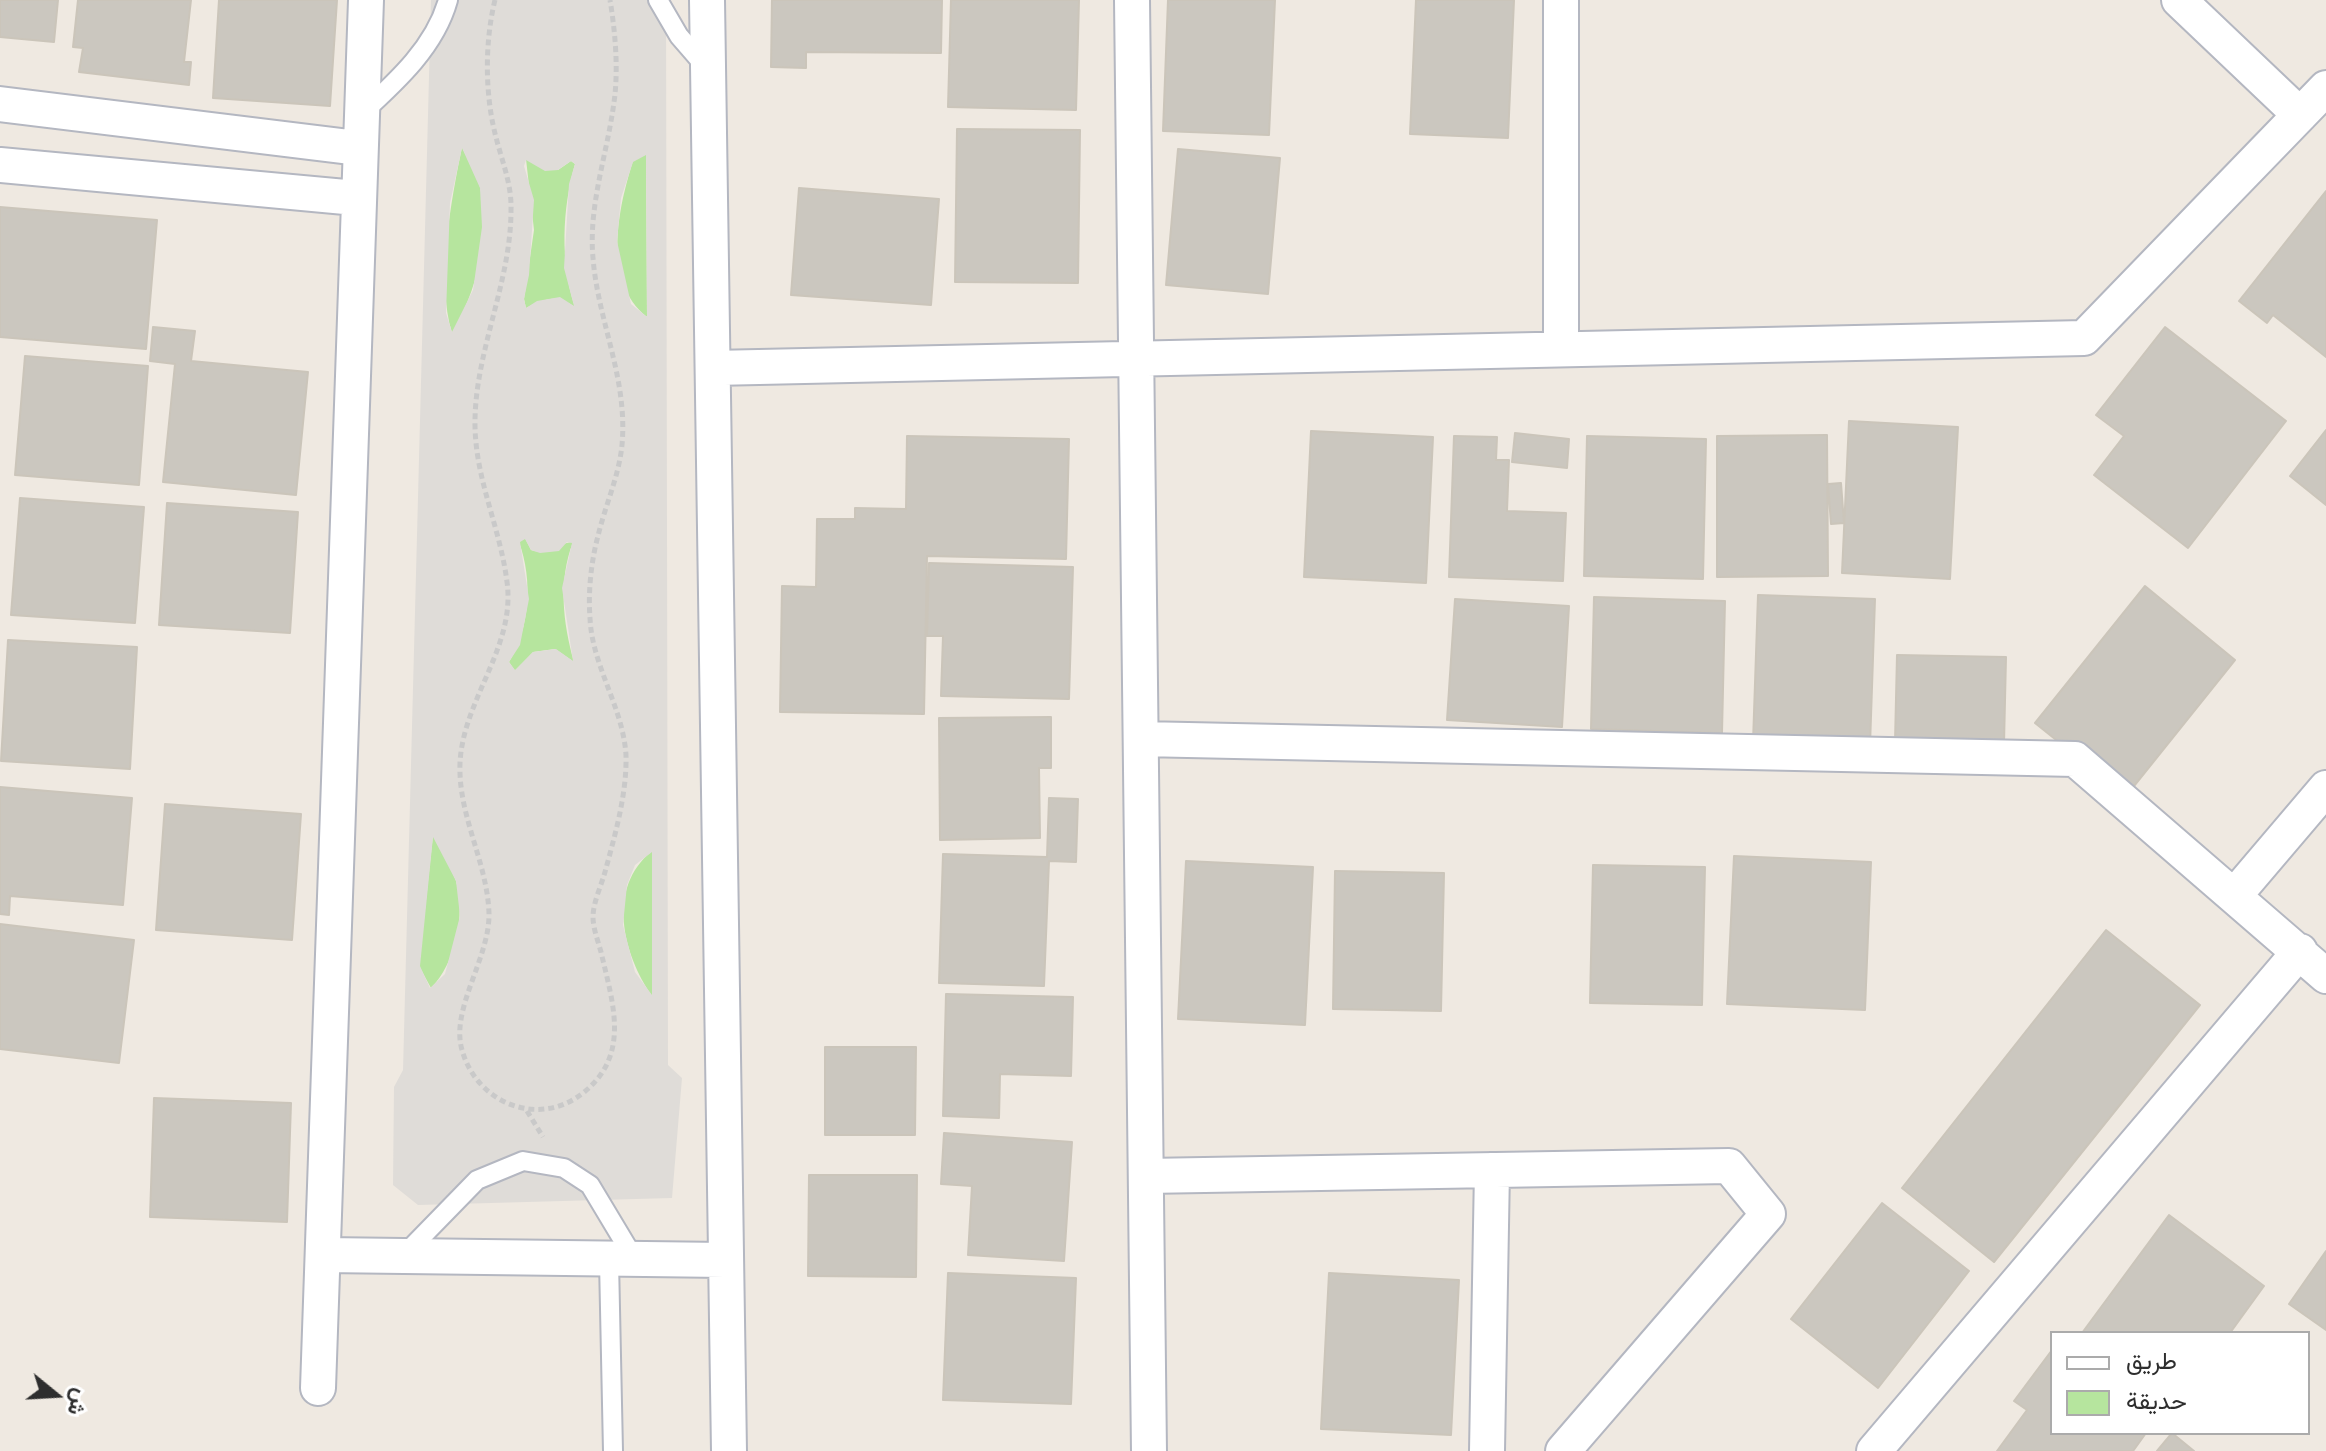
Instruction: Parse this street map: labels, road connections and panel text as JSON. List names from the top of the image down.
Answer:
{
  "legend": ["طريق", "حديقة"],
  "north": "right"
}
